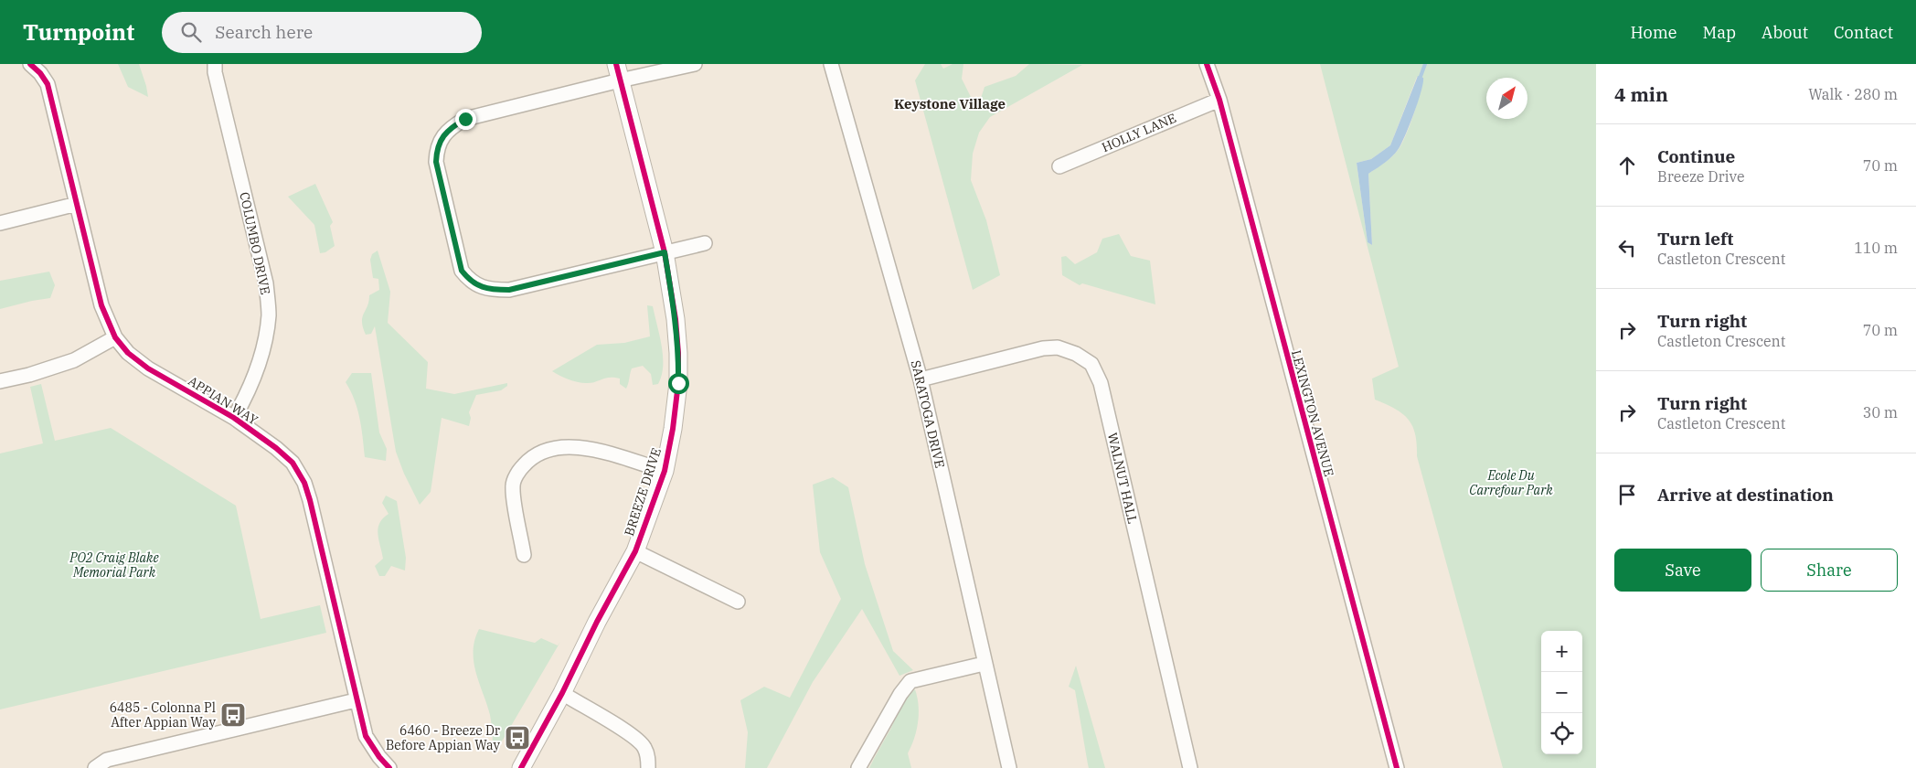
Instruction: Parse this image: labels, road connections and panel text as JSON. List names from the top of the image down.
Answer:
{
  "streets": {
    "street": [
      "HOLLY LANE",
      "COLUMBO DRIVE",
      "APPIAN WAY",
      "LEXINGTON AVENUE",
      "SARATOGA DRIVE",
      "WALNUT HALL",
      "BREEZE DRIVE"
    ]
  },
  "crossings": [
    ["HOLLY LANE", "LEXINGTON AVENUE"],
    ["COLUMBO DRIVE", "APPIAN WAY"],
    ["SARATOGA DRIVE", "WALNUT HALL"]
  ],
  "districts": ["Keystone Village"],
  "parks": ["Ecole Du Carrefour Park", "PO2 Craig Blake Memorial Park"],
  "places": {
    "bus stop": ["6485 - Colonna Pl After Appian Way", "6460 - Breeze Dr Before Appian Way"]
  },
  "north": "top right",
  "page": {
    "header": "Turnpoint",
    "search": "Search here",
    "nav": [
      "Home",
      "Map",
      "About",
      "Contact"
    ],
    "heading": ["4 min", "Walk · 280 m"],
    "list": [
      ["Continue", "Breeze Drive", "70 m"],
      ["Turn left", "Castleton Crescent", "110 m"],
      ["Turn right", "Castleton Crescent", "70 m"],
      ["Turn right", "Castleton Crescent", "30 m"],
      "Arrive at destination"
    ],
    "buttons": ["Save", "Share"],
    "map_buttons": ["+", "−"]
  }
}
